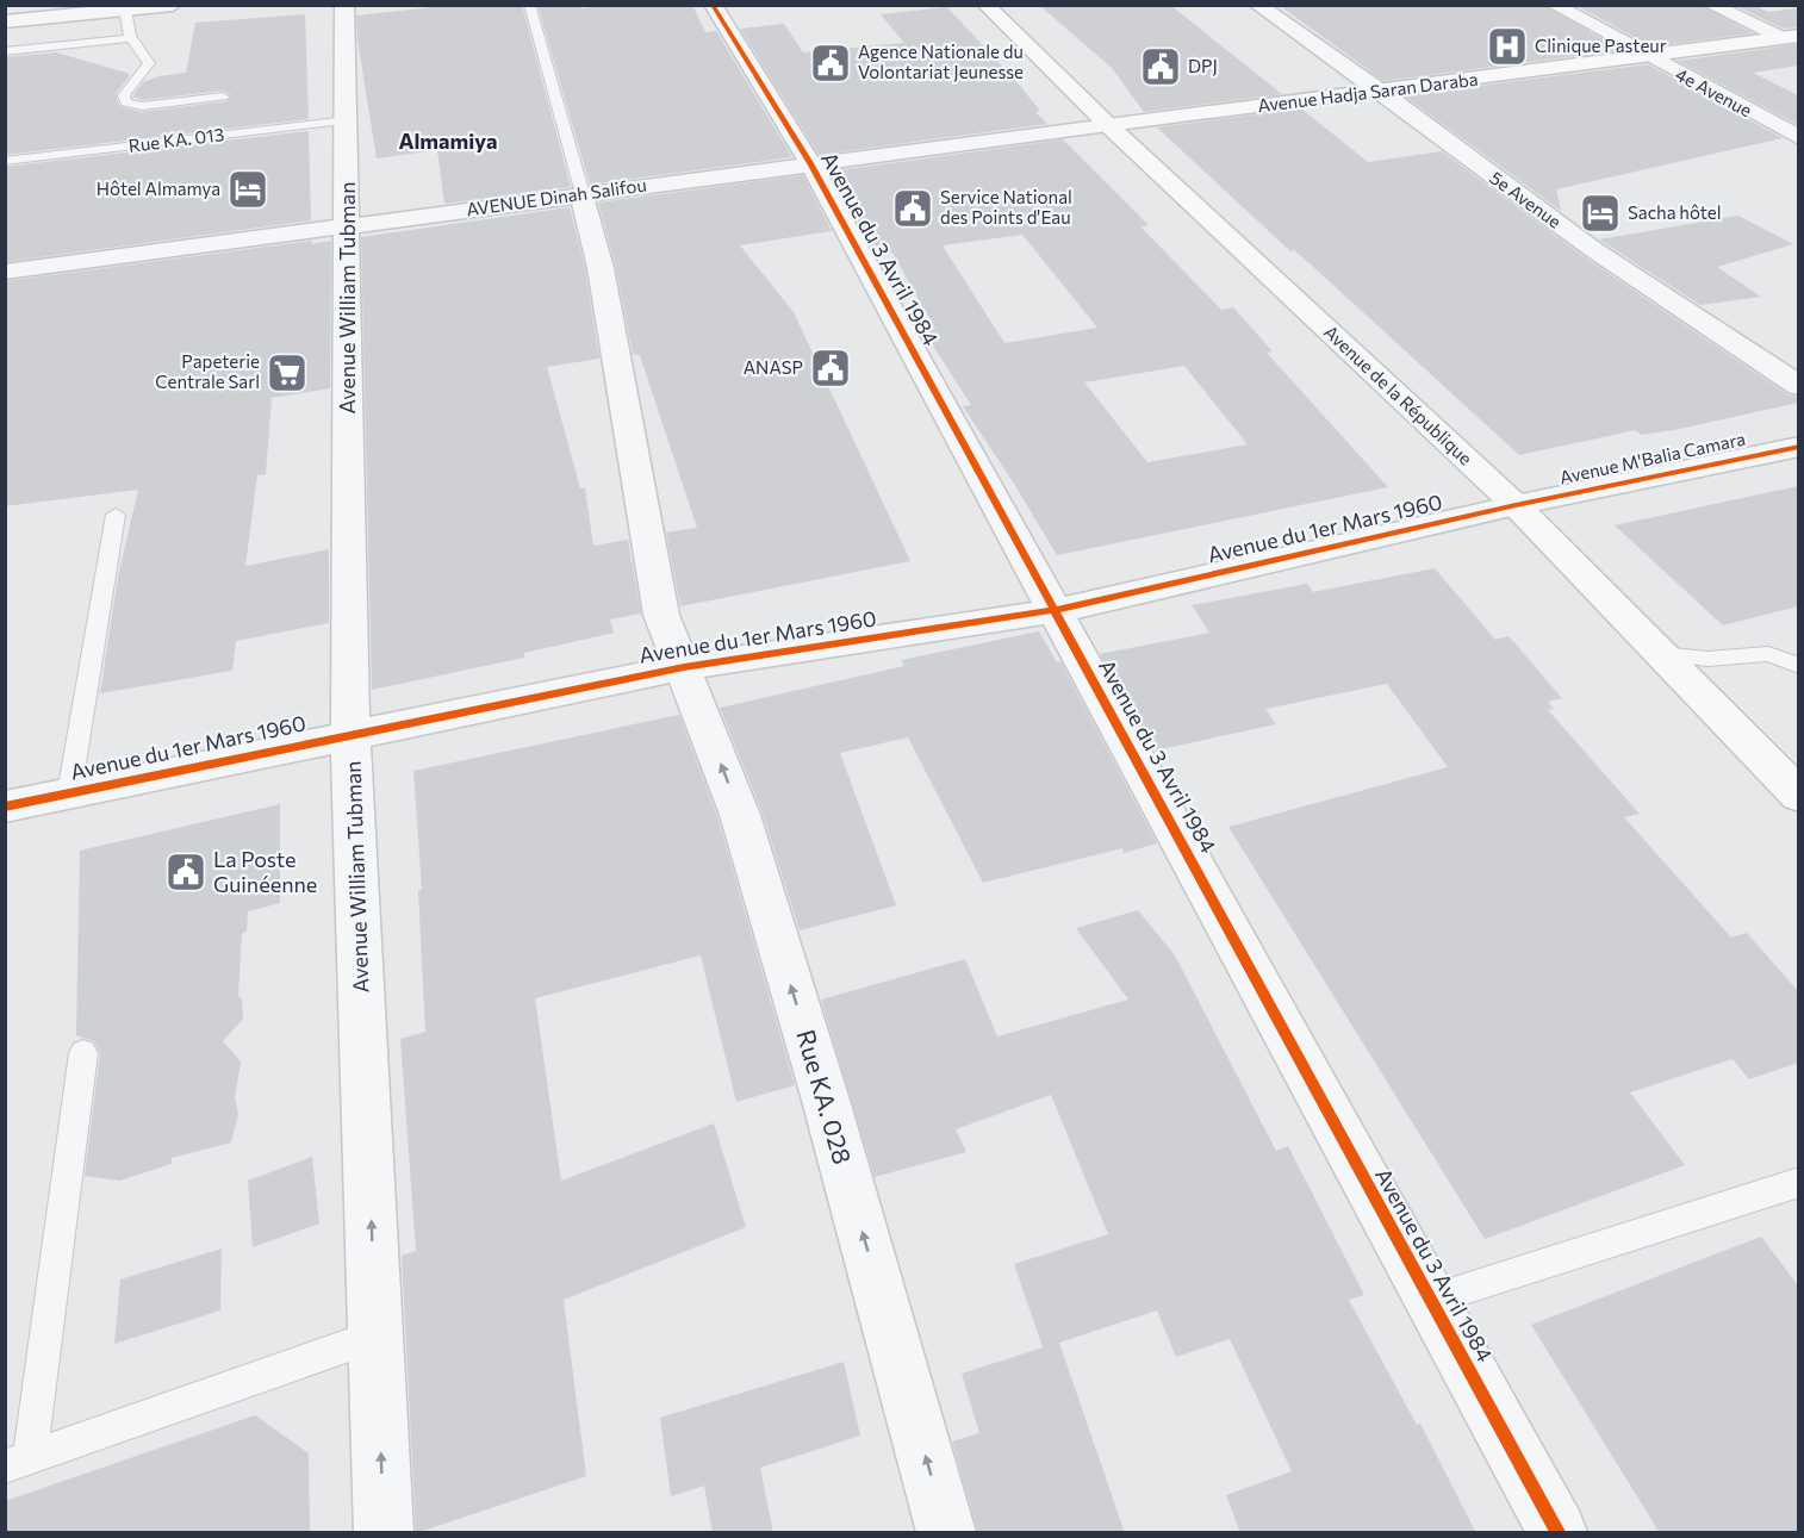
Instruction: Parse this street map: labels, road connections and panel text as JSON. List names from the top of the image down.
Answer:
{
  "streets": {
    "main road": ["Avenue Hadja Saran Daraba", "Avenue de la République"],
    "street": [
      "4e Avenue",
      "AVENUE Dinah Salifou",
      "5e Avenue",
      "Avenue du 3 Avril 1984",
      "Avenue William Tubman",
      "Avenue M'Balia Camara",
      "Avenue du 1er Mars 1960",
      "Rue KA. 028"
    ],
    "lane": ["Rue KA. 013"]
  },
  "crossings": [
    ["Avenue Hadja Saran Daraba", "4e Avenue"],
    ["Avenue Hadja Saran Daraba", "AVENUE Dinah Salifou"],
    ["Avenue Hadja Saran Daraba", "5e Avenue"],
    ["Avenue Hadja Saran Daraba", "Avenue de la République"],
    ["Rue KA. 013", "Avenue William Tubman"],
    ["AVENUE Dinah Salifou", "Avenue du 3 Avril 1984"],
    ["AVENUE Dinah Salifou", "Avenue William Tubman"],
    ["AVENUE Dinah Salifou", "Avenue de la République"],
    ["AVENUE Dinah Salifou", "Rue KA. 028"],
    ["Avenue du 3 Avril 1984", "Avenue du 1er Mars 1960"],
    ["Avenue William Tubman", "Avenue du 1er Mars 1960"],
    ["Avenue de la République", "Avenue M'Balia Camara"],
    ["Avenue de la République", "Avenue du 1er Mars 1960"],
    ["Avenue M'Balia Camara", "Avenue du 1er Mars 1960"],
    ["Avenue du 1er Mars 1960", "Rue KA. 028"]
  ],
  "one_way": ["Avenue William Tubman", "Rue KA. 028"],
  "districts": ["Almamiya"],
  "places": {
    "hospital": ["Clinique Pasteur"],
    "public building": [
      "Agence Nationale du Volontariat Jeunesse",
      "DPJ",
      "Service National des Points d'Eau",
      "ANASP",
      "La Poste Guinéenne"
    ],
    "hotel": ["Hôtel Almamya", "Sacha hôtel"],
    "supermarket": ["Papeterie Centrale Sarl"]
  }
}
